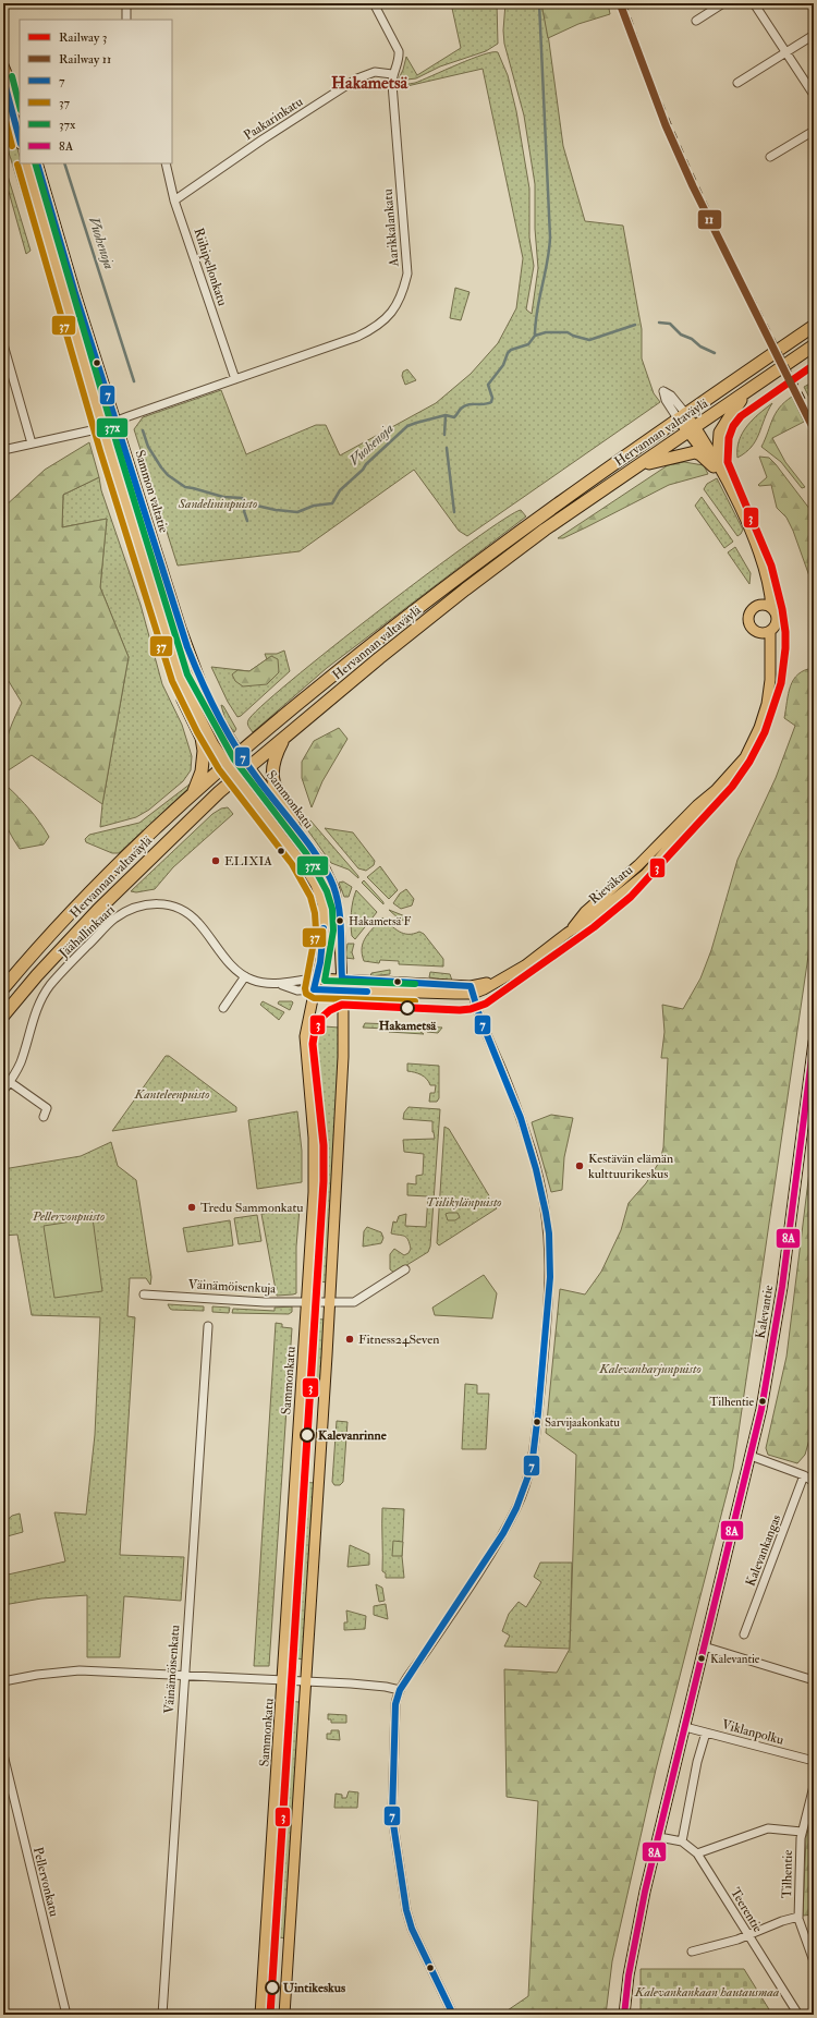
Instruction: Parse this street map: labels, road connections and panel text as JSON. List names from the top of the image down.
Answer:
{
  "streets": {
    "highway": ["Hervannan valtaväylä"],
    "main road": [
      "Sammon valtatie",
      "Sammonkatu",
      "Rieväkatu",
      "Kalevantie"
    ],
    "street": [
      "Paakarinkatu",
      "Aarikkalankatu",
      "Riihipellonkatu",
      "Jäähallinkaari",
      "Väinämöisenkuja",
      "Kalevankangas",
      "Väinämöisenkatu",
      "Viklanpolku",
      "Tilhentie",
      "Pellervonkatu",
      "Teerentie"
    ]
  },
  "crossings": [
    ["Paakarinkatu", "Aarikkalankatu"],
    ["Paakarinkatu", "Riihipellonkatu"],
    ["Aarikkalankatu", "Riihipellonkatu"],
    ["Aarikkalankatu", "Sammon valtatie"],
    ["Hervannan valtaväylä", "Sammon valtatie"],
    ["Hervannan valtaväylä", "Sammonkatu"],
    ["Sammon valtatie", "Sammonkatu"],
    ["Sammonkatu", "Rieväkatu"],
    ["Sammonkatu", "Jäähallinkaari"],
    ["Sammonkatu", "Väinämöisenkuja"],
    ["Rieväkatu", "Jäähallinkaari"],
    ["Kalevantie", "Viklanpolku"],
    ["Kalevantie", "Teerentie"]
  ],
  "districts": ["Hakametsä"],
  "water": ["Vuohenoja"],
  "parks": [
    "Sandelininpuisto",
    "Kanteleenpuisto",
    "Tiilikylänpuisto",
    "Pellervonpuisto",
    "Kalevanharjunpuisto",
    "Kalevankankaan hautausmaa"
  ],
  "places": [
    "ELIXIA",
    "Hakametsä F",
    "Hakametsä",
    "Kestävän elämän kulttuurikeskus",
    "Tredu Sammonkatu",
    "Fitness24Seven",
    "Tilhentie",
    "Sarvijaakonkatu",
    "Kalevanrinne",
    "Kalevantie",
    "Uintikeskus"
  ],
  "lines": [
    "rail line 11",
    "transit line 37x",
    "transit line 7",
    "transit line 37",
    "rail line 3",
    "transit line 8A"
  ],
  "legend": [
    "Railway 3",
    "Railway 11",
    "7",
    "37",
    "37x",
    "8A"
  ]
}
